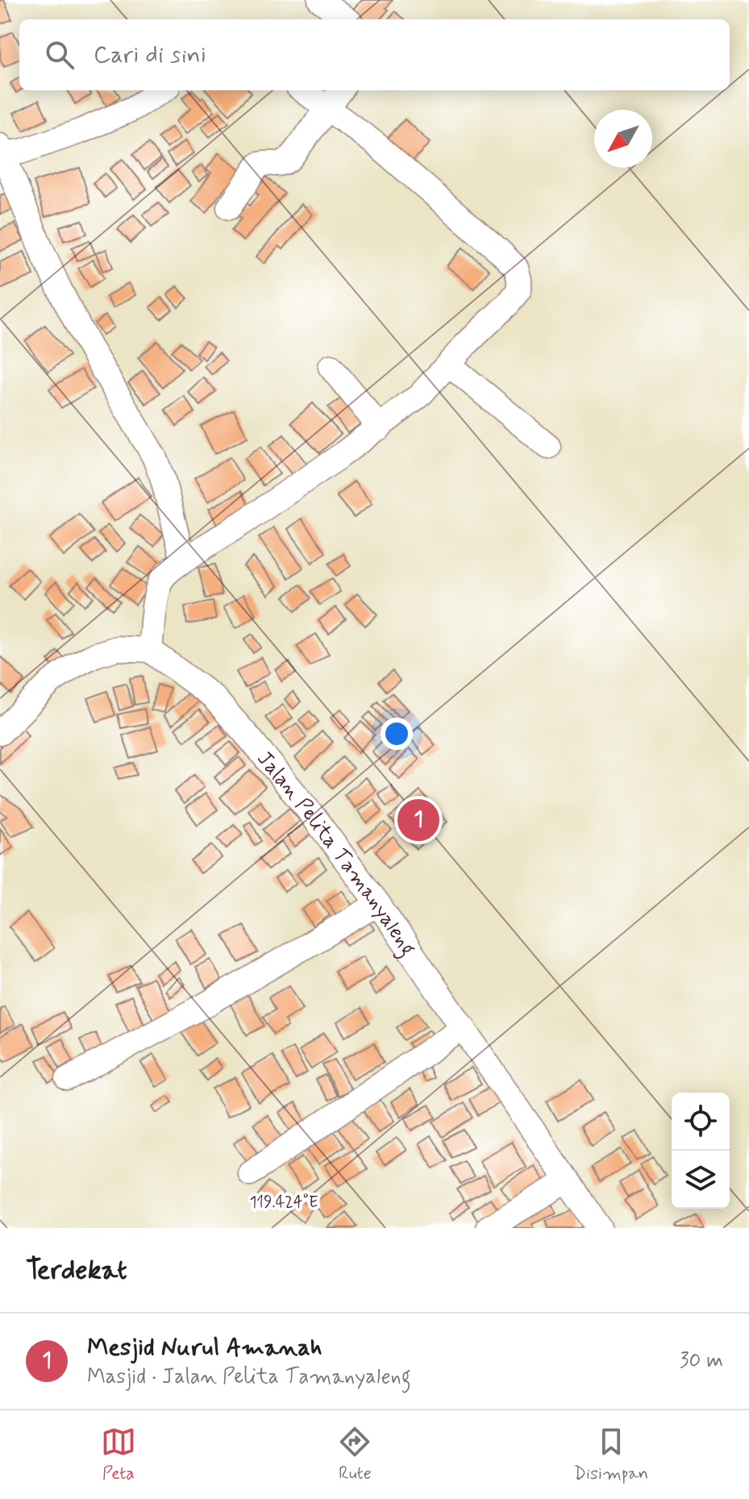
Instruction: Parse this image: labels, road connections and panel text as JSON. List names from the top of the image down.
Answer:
{
  "streets": {
    "street": ["Jalan Pelita Tamanyaleng"]
  },
  "north": "bottom left",
  "page": {
    "search": "Cari di sini",
    "pins": "1",
    "heading": "Terdekat",
    "list": [
      {
        "mark": "1",
        "name": "Mesjid Nurul Amanah",
        "note": "Masjid · Jalan Pelita Tamanyaleng",
        "value": "30 m"
      }
    ],
    "nav": ["Peta", "Rute", "Disimpan"]
  },
  "coordinates": ["119.424°E"]
}
